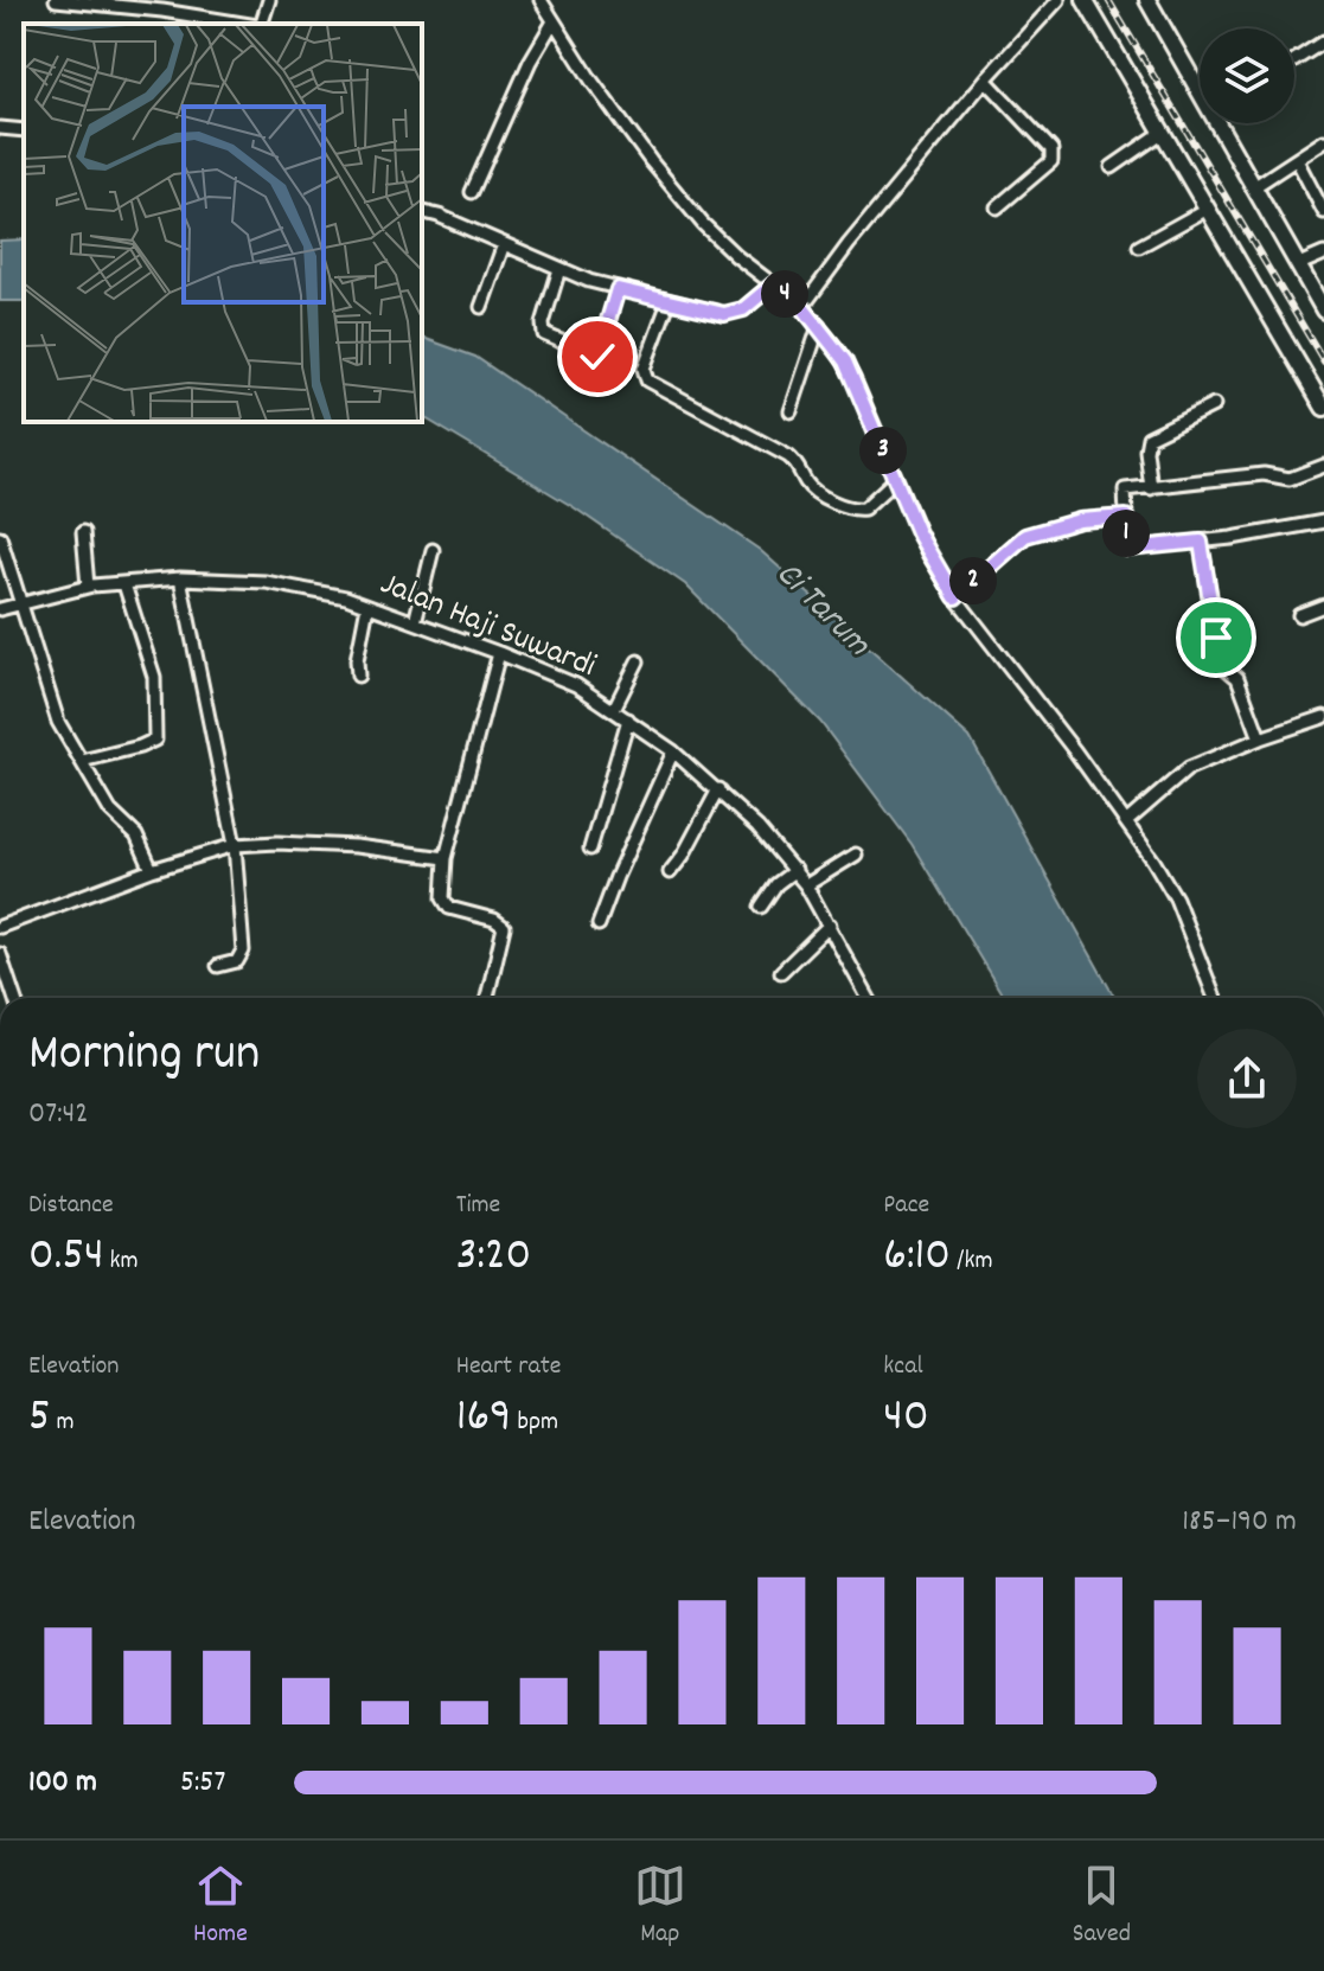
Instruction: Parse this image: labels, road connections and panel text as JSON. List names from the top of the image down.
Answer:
{
  "streets": {
    "street": ["Jalan Haji Suwardi"]
  },
  "water": ["Ci Tarum"],
  "page": {
    "pins": [
      "4",
      "3",
      "1",
      "2"
    ],
    "heading": ["Morning run", "07:42"],
    "stats": [
      ["Distance", "0.54 km"],
      ["Time", "3:20"],
      ["Pace", "6:10 /km"],
      ["Elevation", "5 m"],
      ["Heart rate", "169 bpm"],
      ["kcal", "40"]
    ],
    "chart": ["Elevation", "185–190 m"],
    "list": [
      {
        "name": "100 m",
        "note": "5:57"
      }
    ],
    "tabs": ["Home", "Map", "Saved"]
  }
}
